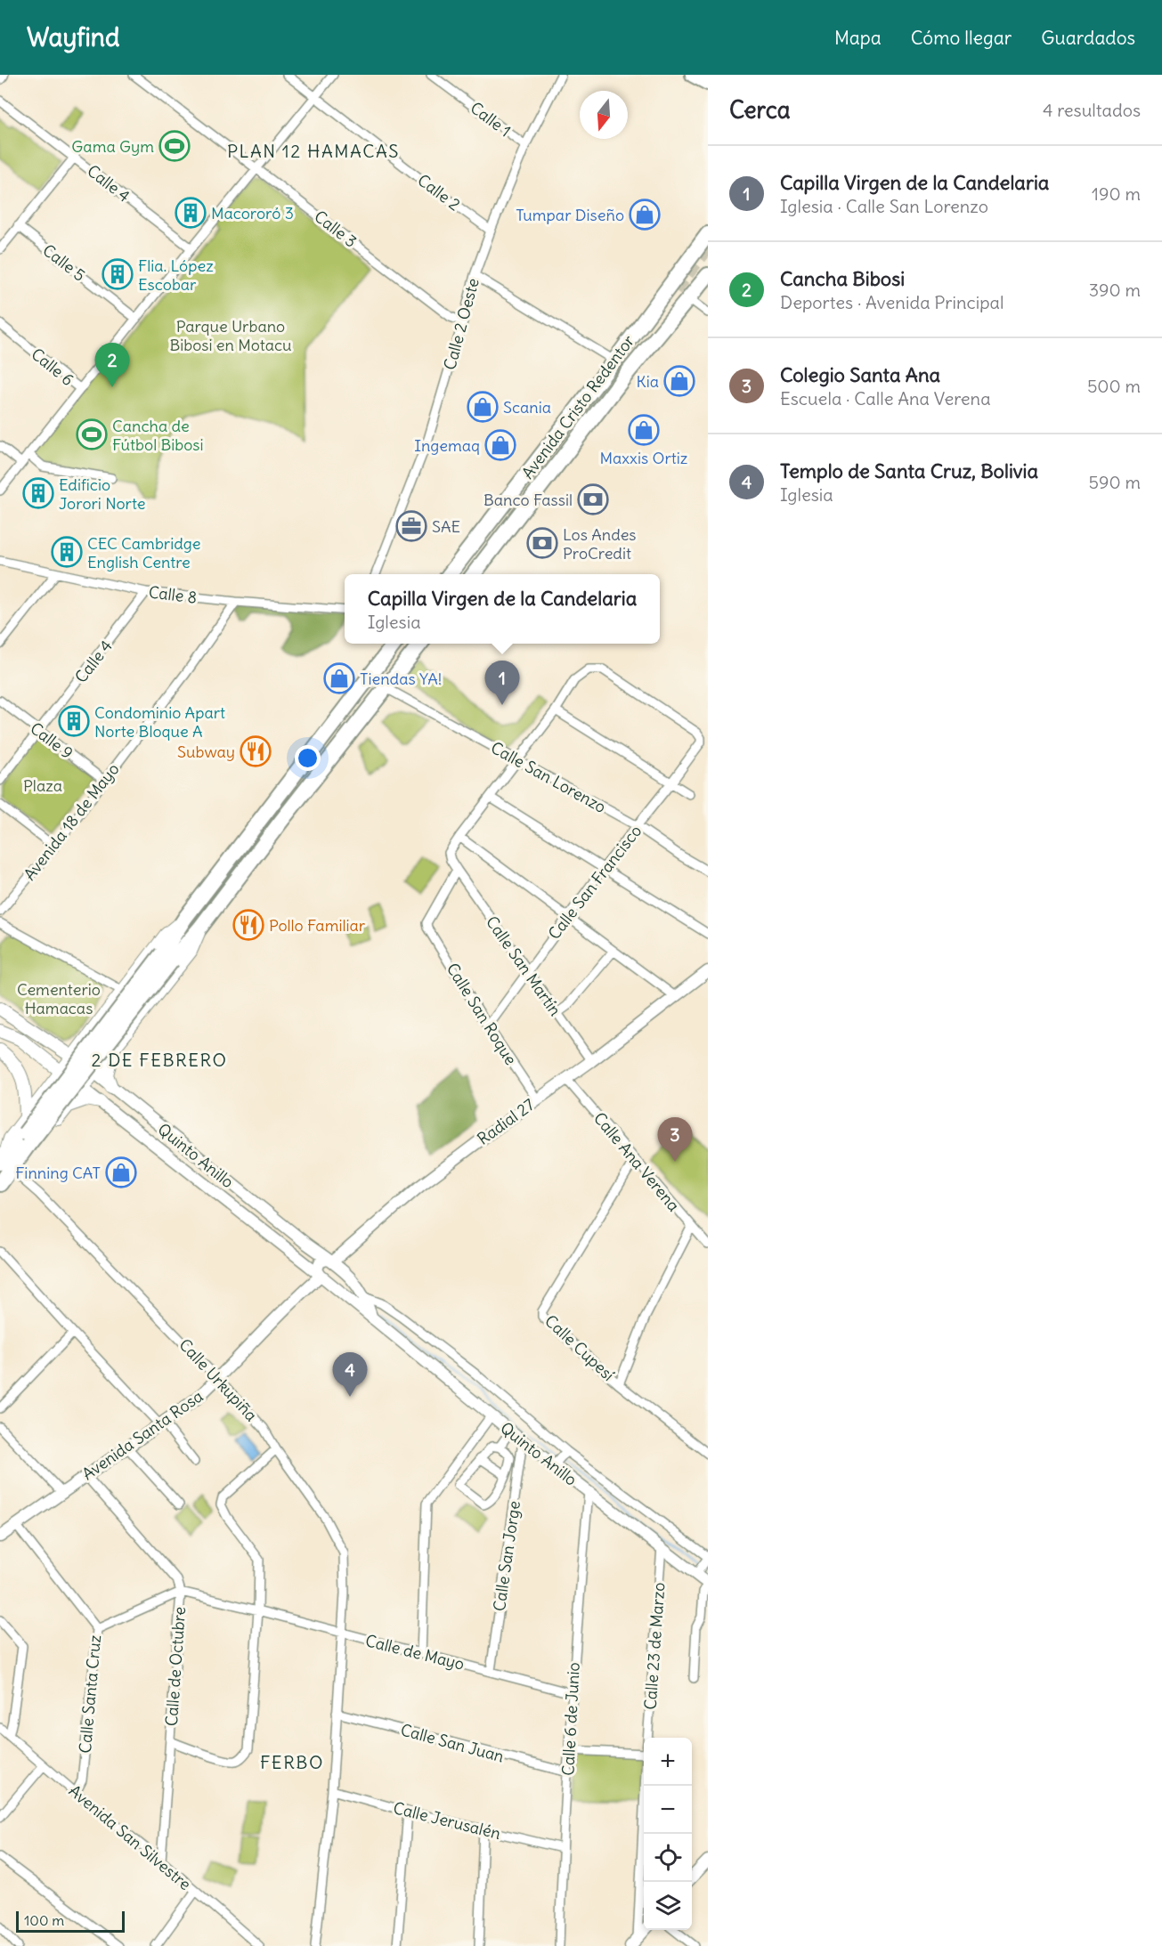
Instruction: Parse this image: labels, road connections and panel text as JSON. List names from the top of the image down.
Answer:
{
  "streets": {
    "highway": ["Avenida Cristo Redentor"],
    "main road": ["Quinto Anillo"],
    "street": [
      "Calle 1",
      "Calle 4",
      "Calle 2",
      "Calle 3",
      "Calle 5",
      "Calle 2 Oeste",
      "Calle 6",
      "Calle 8",
      "Calle 9",
      "Calle San Lorenzo",
      "Avenida 18 de Mayo",
      "Calle San Francisco",
      "Calle San Martín",
      "Calle San Roque",
      "Radial 27",
      "Calle Ana Verena",
      "Calle Cupesí",
      "Calle Urkupiña",
      "Avenida Santa Rosa",
      "Calle San Jorge",
      "Calle 23 de Marzo",
      "Calle de Mayo",
      "Calle de Octubre",
      "Calle Santa Cruz",
      "Calle 6 de Junio",
      "Calle San Juan",
      "Calle Jerusalén",
      "Avenida San Silvestre"
    ]
  },
  "crossings": [
    ["Calle 1", "Calle 2 Oeste"],
    ["Calle 4", "Calle 8"],
    ["Calle 4", "Calle 9"],
    ["Calle 2", "Calle 2 Oeste"],
    ["Calle 3", "Calle 2 Oeste"],
    ["Calle 8", "Avenida 18 de Mayo"],
    ["Calle 9", "Avenida 18 de Mayo"],
    ["Calle San Lorenzo", "Calle San Francisco"],
    ["Calle San Francisco", "Calle San Martín"],
    ["Calle San Francisco", "Calle San Roque"],
    ["Calle San Martín", "Calle San Roque"],
    ["Calle San Martín", "Radial 27"],
    ["Calle San Roque", "Radial 27"],
    ["Radial 27", "Quinto Anillo"],
    ["Radial 27", "Calle Ana Verena"],
    ["Radial 27", "Avenida Santa Rosa"],
    ["Quinto Anillo", "Avenida Santa Rosa"],
    ["Quinto Anillo", "Calle San Jorge"],
    ["Quinto Anillo", "Calle 23 de Marzo"],
    ["Quinto Anillo", "Calle 6 de Junio"],
    ["Calle Ana Verena", "Calle Cupesí"],
    ["Calle Urkupiña", "Avenida Santa Rosa"],
    ["Calle Urkupiña", "Calle de Mayo"],
    ["Calle Urkupiña", "Calle San Juan"],
    ["Calle Urkupiña", "Calle Jerusalén"],
    ["Avenida Santa Rosa", "Calle de Octubre"],
    ["Avenida Santa Rosa", "Calle Santa Cruz"],
    ["Calle San Jorge", "Calle de Mayo"],
    ["Calle de Mayo", "Calle de Octubre"],
    ["Calle de Mayo", "Calle 6 de Junio"],
    ["Calle de Octubre", "Avenida San Silvestre"],
    ["Calle Santa Cruz", "Avenida San Silvestre"],
    ["Calle 6 de Junio", "Calle San Juan"],
    ["Calle 6 de Junio", "Calle Jerusalén"]
  ],
  "districts": ["PLAN 12 HAMACAS", "2 DE FEBRERO", "FERBO"],
  "parks": ["Parque Urbano Bibosi en Motacu", "Plaza", "Cementerio Hamacas"],
  "places": {
    "sports": ["Gama Gym", "Cancha de Fútbol Bibosi"],
    "building": [
      "Macororó 3",
      "Flia. López Escobar",
      "Edificio Jorori Norte",
      "CEC Cambridge English Centre",
      "Condominio Apart Norte Bloque A"
    ],
    "shop": [
      "Tumpar Diseño",
      "Kia",
      "Scania",
      "Maxxis Ortiz",
      "Ingemaq",
      "Tiendas YA!",
      "Finning CAT"
    ],
    "bank": ["Banco Fassil", "Los Andes ProCredit"],
    "office": ["SAE"],
    "restaurant": ["Subway", "Pollo Familiar"]
  },
  "scale_bar": "100 m",
  "north": "bottom",
  "page": {
    "header": "Wayfind",
    "nav": ["Mapa", "Cómo llegar", "Guardados"],
    "heading": ["Cerca", "4 resultados"],
    "list": [
      {
        "mark": "1",
        "name": "Capilla Virgen de la Candelaria",
        "note": "Iglesia · Calle San Lorenzo",
        "value": "190 m"
      },
      {
        "mark": "2",
        "name": "Cancha Bibosi",
        "note": "Deportes · Avenida Principal",
        "value": "390 m"
      },
      {
        "mark": "3",
        "name": "Colegio Santa Ana",
        "note": "Escuela · Calle Ana Verena",
        "value": "500 m"
      },
      {
        "mark": "4",
        "name": "Templo de Santa Cruz, Bolivia",
        "note": "Iglesia",
        "value": "590 m"
      }
    ],
    "pins": [
      "2",
      "1",
      "3",
      "4"
    ],
    "popup": ["Capilla Virgen de la Candelaria", "Iglesia"],
    "map_buttons": ["+", "−"],
    "scale": "100 m"
  }
}
